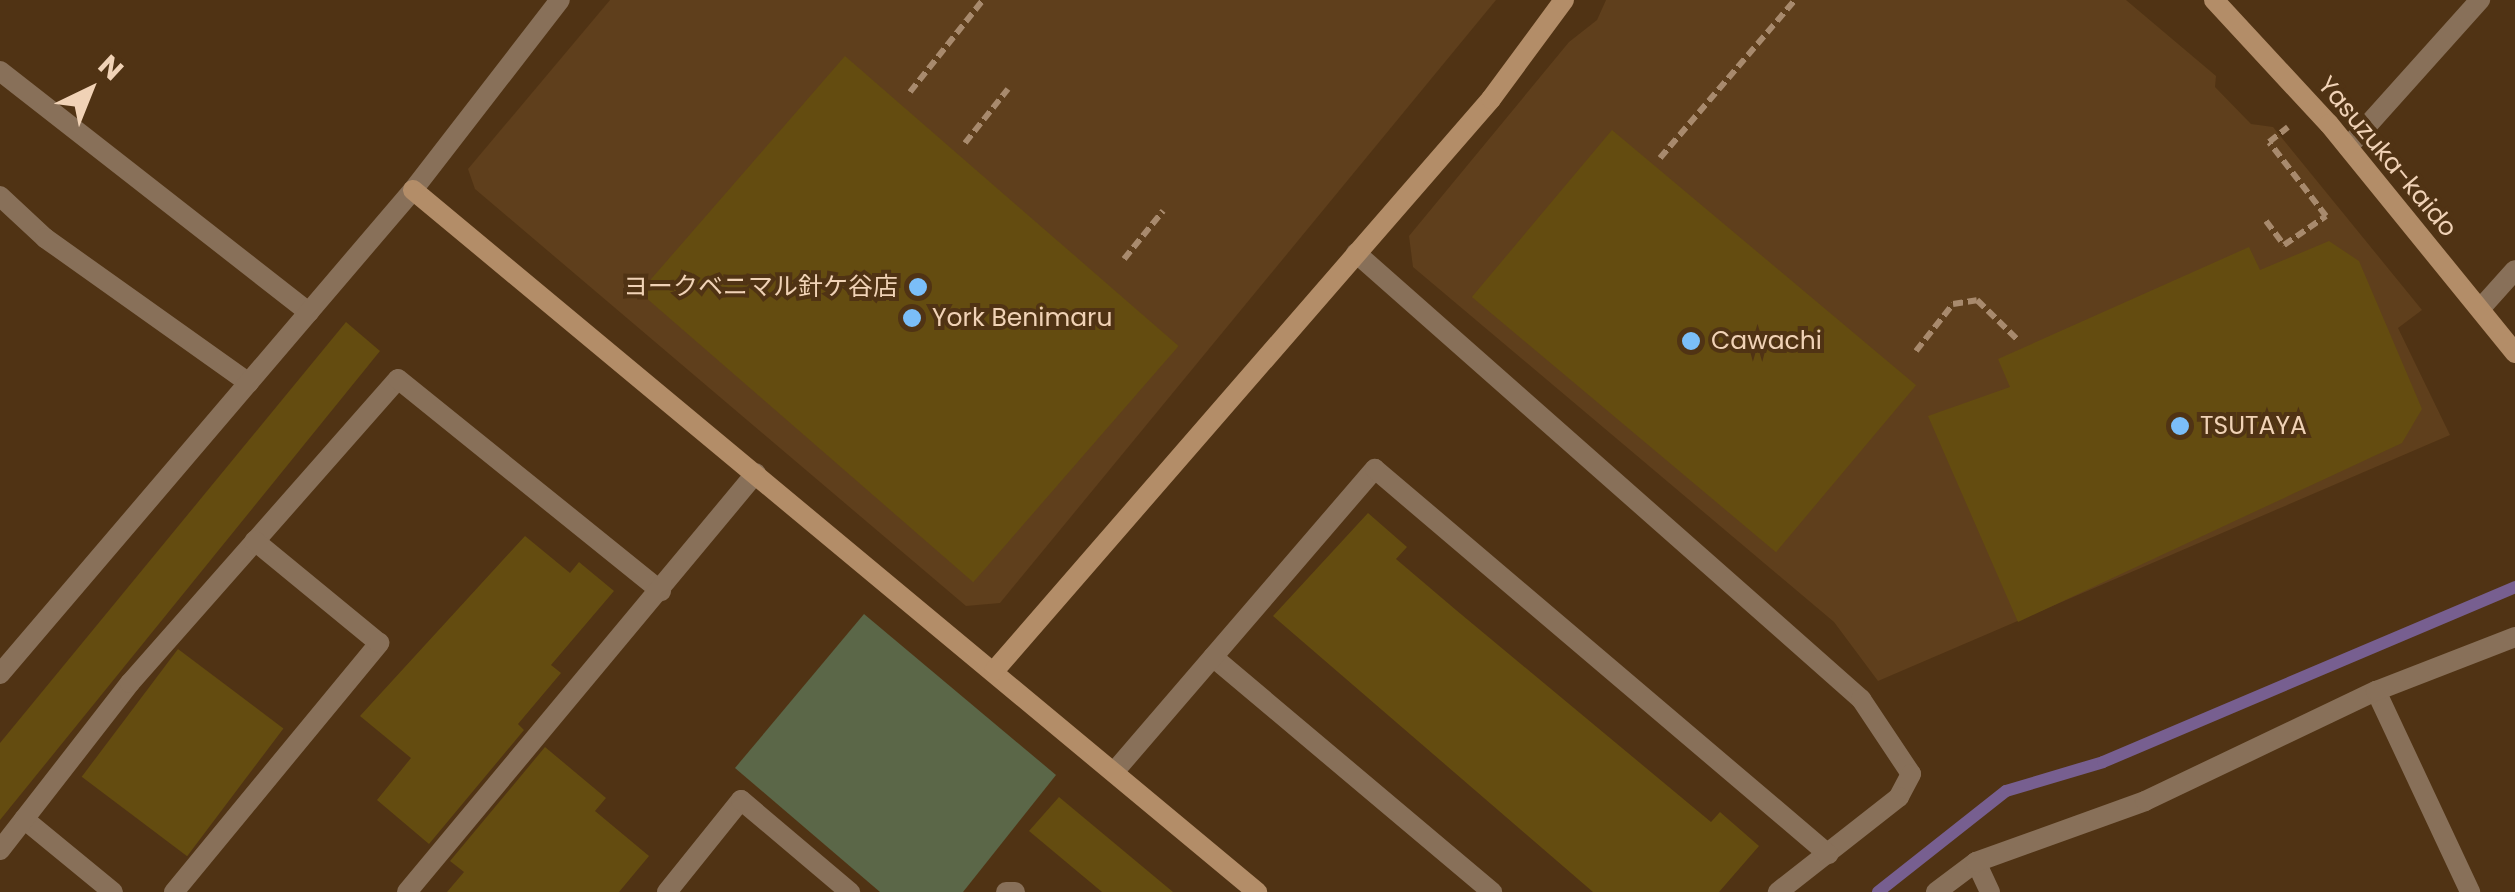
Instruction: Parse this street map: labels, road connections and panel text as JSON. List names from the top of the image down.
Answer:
{
  "streets": {
    "street": ["Yasuzuka-kaido"]
  },
  "places": [
    "ヨークベニマル針ケ谷店",
    "York Benimaru",
    "Cawachi",
    "TSUTAYA"
  ],
  "north": "top right"
}
